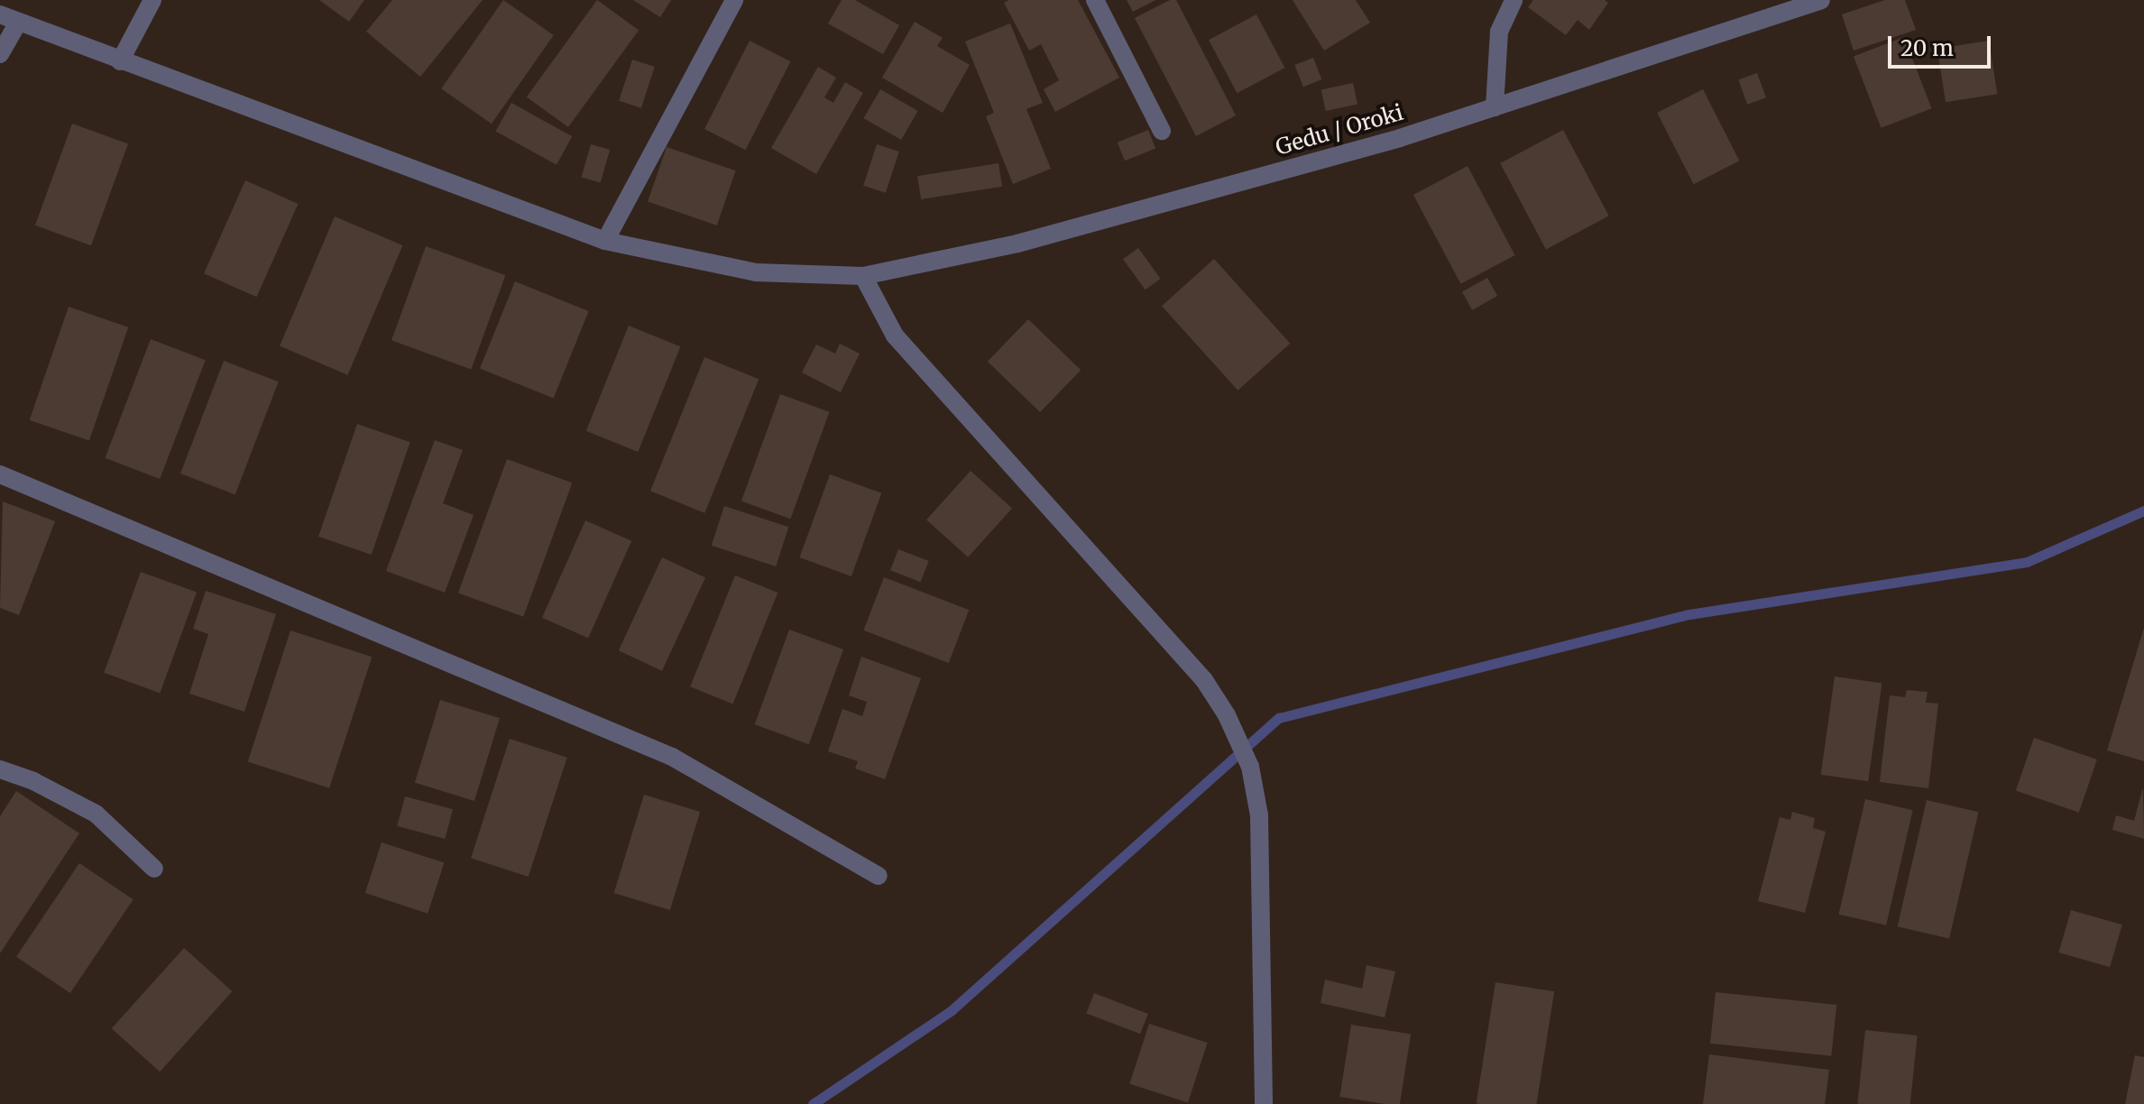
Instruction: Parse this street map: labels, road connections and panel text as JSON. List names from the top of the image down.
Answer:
{
  "streets": {
    "street": ["Gedu / Oroki"]
  },
  "scale_bar": "20 m"
}
